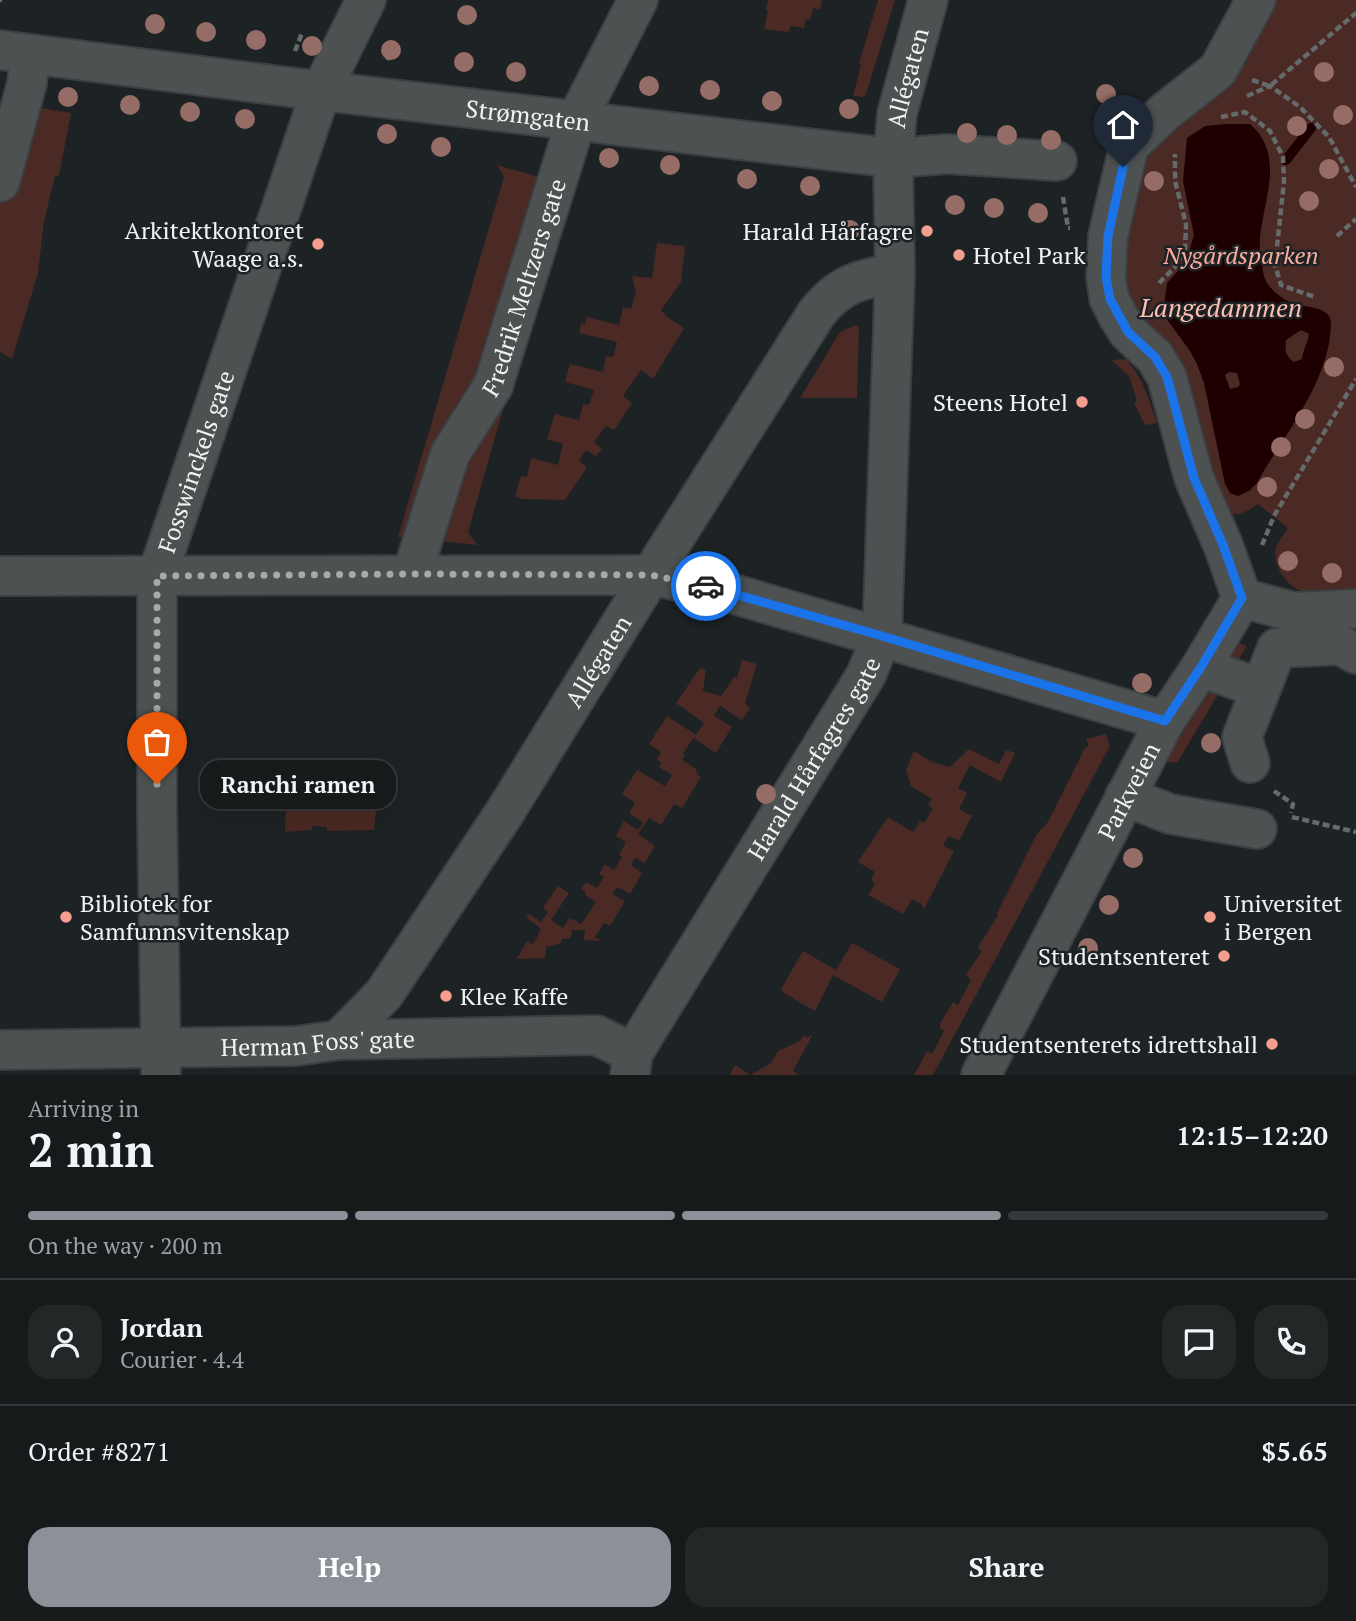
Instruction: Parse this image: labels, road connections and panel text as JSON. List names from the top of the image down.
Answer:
{
  "streets": {
    "street": [
      "Allégaten",
      "Strømgaten",
      "Fredrik Meltzers gate",
      "Fosswinckels gate",
      "Harald Hårfagres gate",
      "Parkveien",
      "Herman Foss' gate"
    ]
  },
  "crossings": [
    ["Allégaten", "Strømgaten"],
    ["Allégaten", "Harald Hårfagres gate"],
    ["Allégaten", "Herman Foss' gate"],
    ["Strømgaten", "Fredrik Meltzers gate"],
    ["Strømgaten", "Fosswinckels gate"],
    ["Strømgaten", "Harald Hårfagres gate"],
    ["Fosswinckels gate", "Herman Foss' gate"],
    ["Harald Hårfagres gate", "Herman Foss' gate"]
  ],
  "water": ["Langedammen"],
  "parks": ["Nygårdsparken"],
  "places": [
    "Harald Hårfagre",
    "Arkitektkontoret Waage a.s.",
    "Hotel Park",
    "Steens Hotel",
    "Ranchi ramen",
    "Bibliotek for Samfunnsvitenskap",
    "Universitet i Bergen",
    "Studentsenteret",
    "Klee Kaffe",
    "Studentsenterets idrettshall"
  ],
  "page": {
    "bubble": "Ranchi ramen",
    "heading": ["2 min", "Arriving in", "12:15–12:20"],
    "panel": [
      "Jordan",
      "Courier · 4.4",
      "Order #8271",
      "$5.65"
    ],
    "bar": "On the way · 200 m",
    "buttons": ["Help", "Share"]
  }
}
